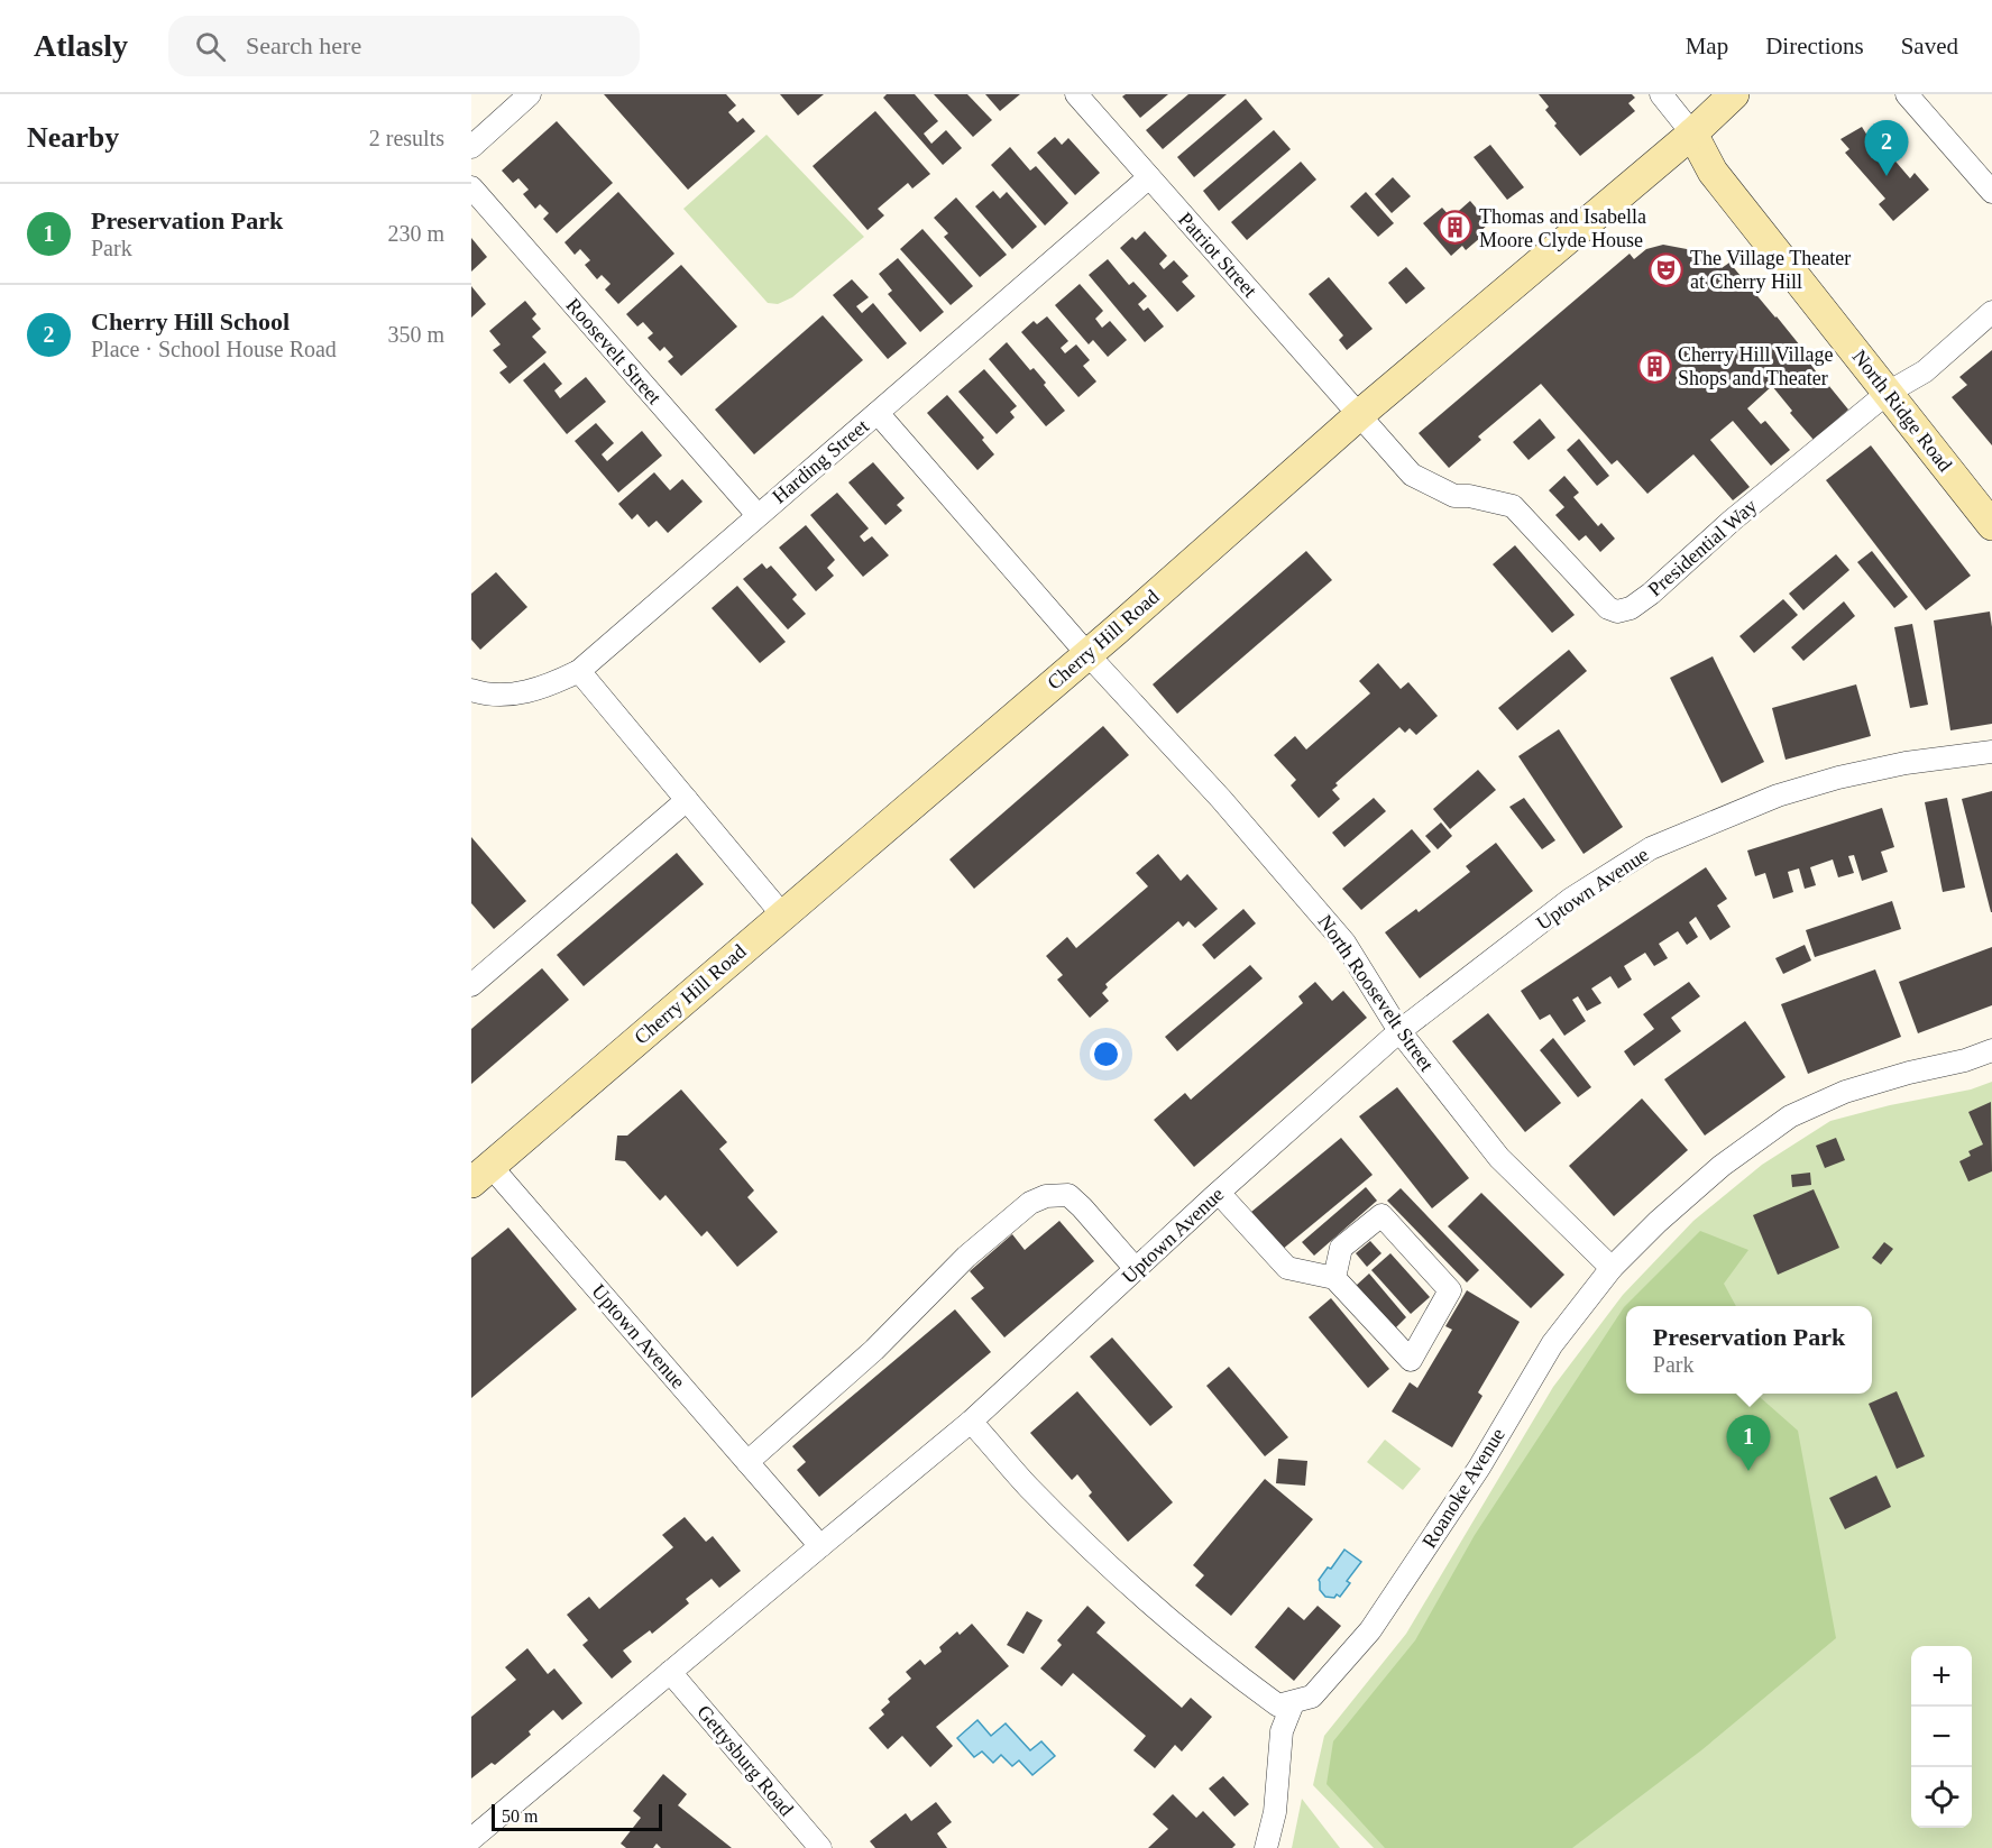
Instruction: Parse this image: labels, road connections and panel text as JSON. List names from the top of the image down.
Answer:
{
  "streets": {
    "main road": ["North Ridge Road", "Cherry Hill Road"],
    "street": [
      "Patriot Street",
      "Roosevelt Street",
      "Harding Street",
      "Presidential Way",
      "Uptown Avenue",
      "North Roosevelt Street",
      "Roanoke Avenue",
      "Gettysburg Road"
    ]
  },
  "crossings": [
    ["Patriot Street", "Harding Street"],
    ["Patriot Street", "Presidential Way"],
    ["Patriot Street", "Cherry Hill Road"],
    ["Roosevelt Street", "Harding Street"],
    ["North Ridge Road", "Presidential Way"],
    ["North Ridge Road", "Cherry Hill Road"],
    ["Presidential Way", "Cherry Hill Road"],
    ["Cherry Hill Road", "Uptown Avenue"],
    ["Cherry Hill Road", "North Roosevelt Street"],
    ["Uptown Avenue", "North Roosevelt Street"],
    ["North Roosevelt Street", "Roanoke Avenue"]
  ],
  "places": {
    "building": ["Thomas and Isabella Moore Clyde House", "Cherry Hill Village Shops and Theater"],
    "theatre": ["The Village Theater at Cherry Hill"]
  },
  "scale_bar": "50 m",
  "page": {
    "header": "Atlasly",
    "search": "Search here",
    "nav": ["Map", "Directions", "Saved"],
    "heading": ["Nearby", "2 results"],
    "pins": ["2", "1"],
    "list": [
      {
        "mark": "1",
        "name": "Preservation Park",
        "note": "Park",
        "value": "230 m"
      },
      {
        "mark": "2",
        "name": "Cherry Hill School",
        "note": "Place · School House Road",
        "value": "350 m"
      }
    ],
    "popup": ["Preservation Park", "Park"],
    "map_buttons": ["+", "−"],
    "scale": "50 m"
  }
}
